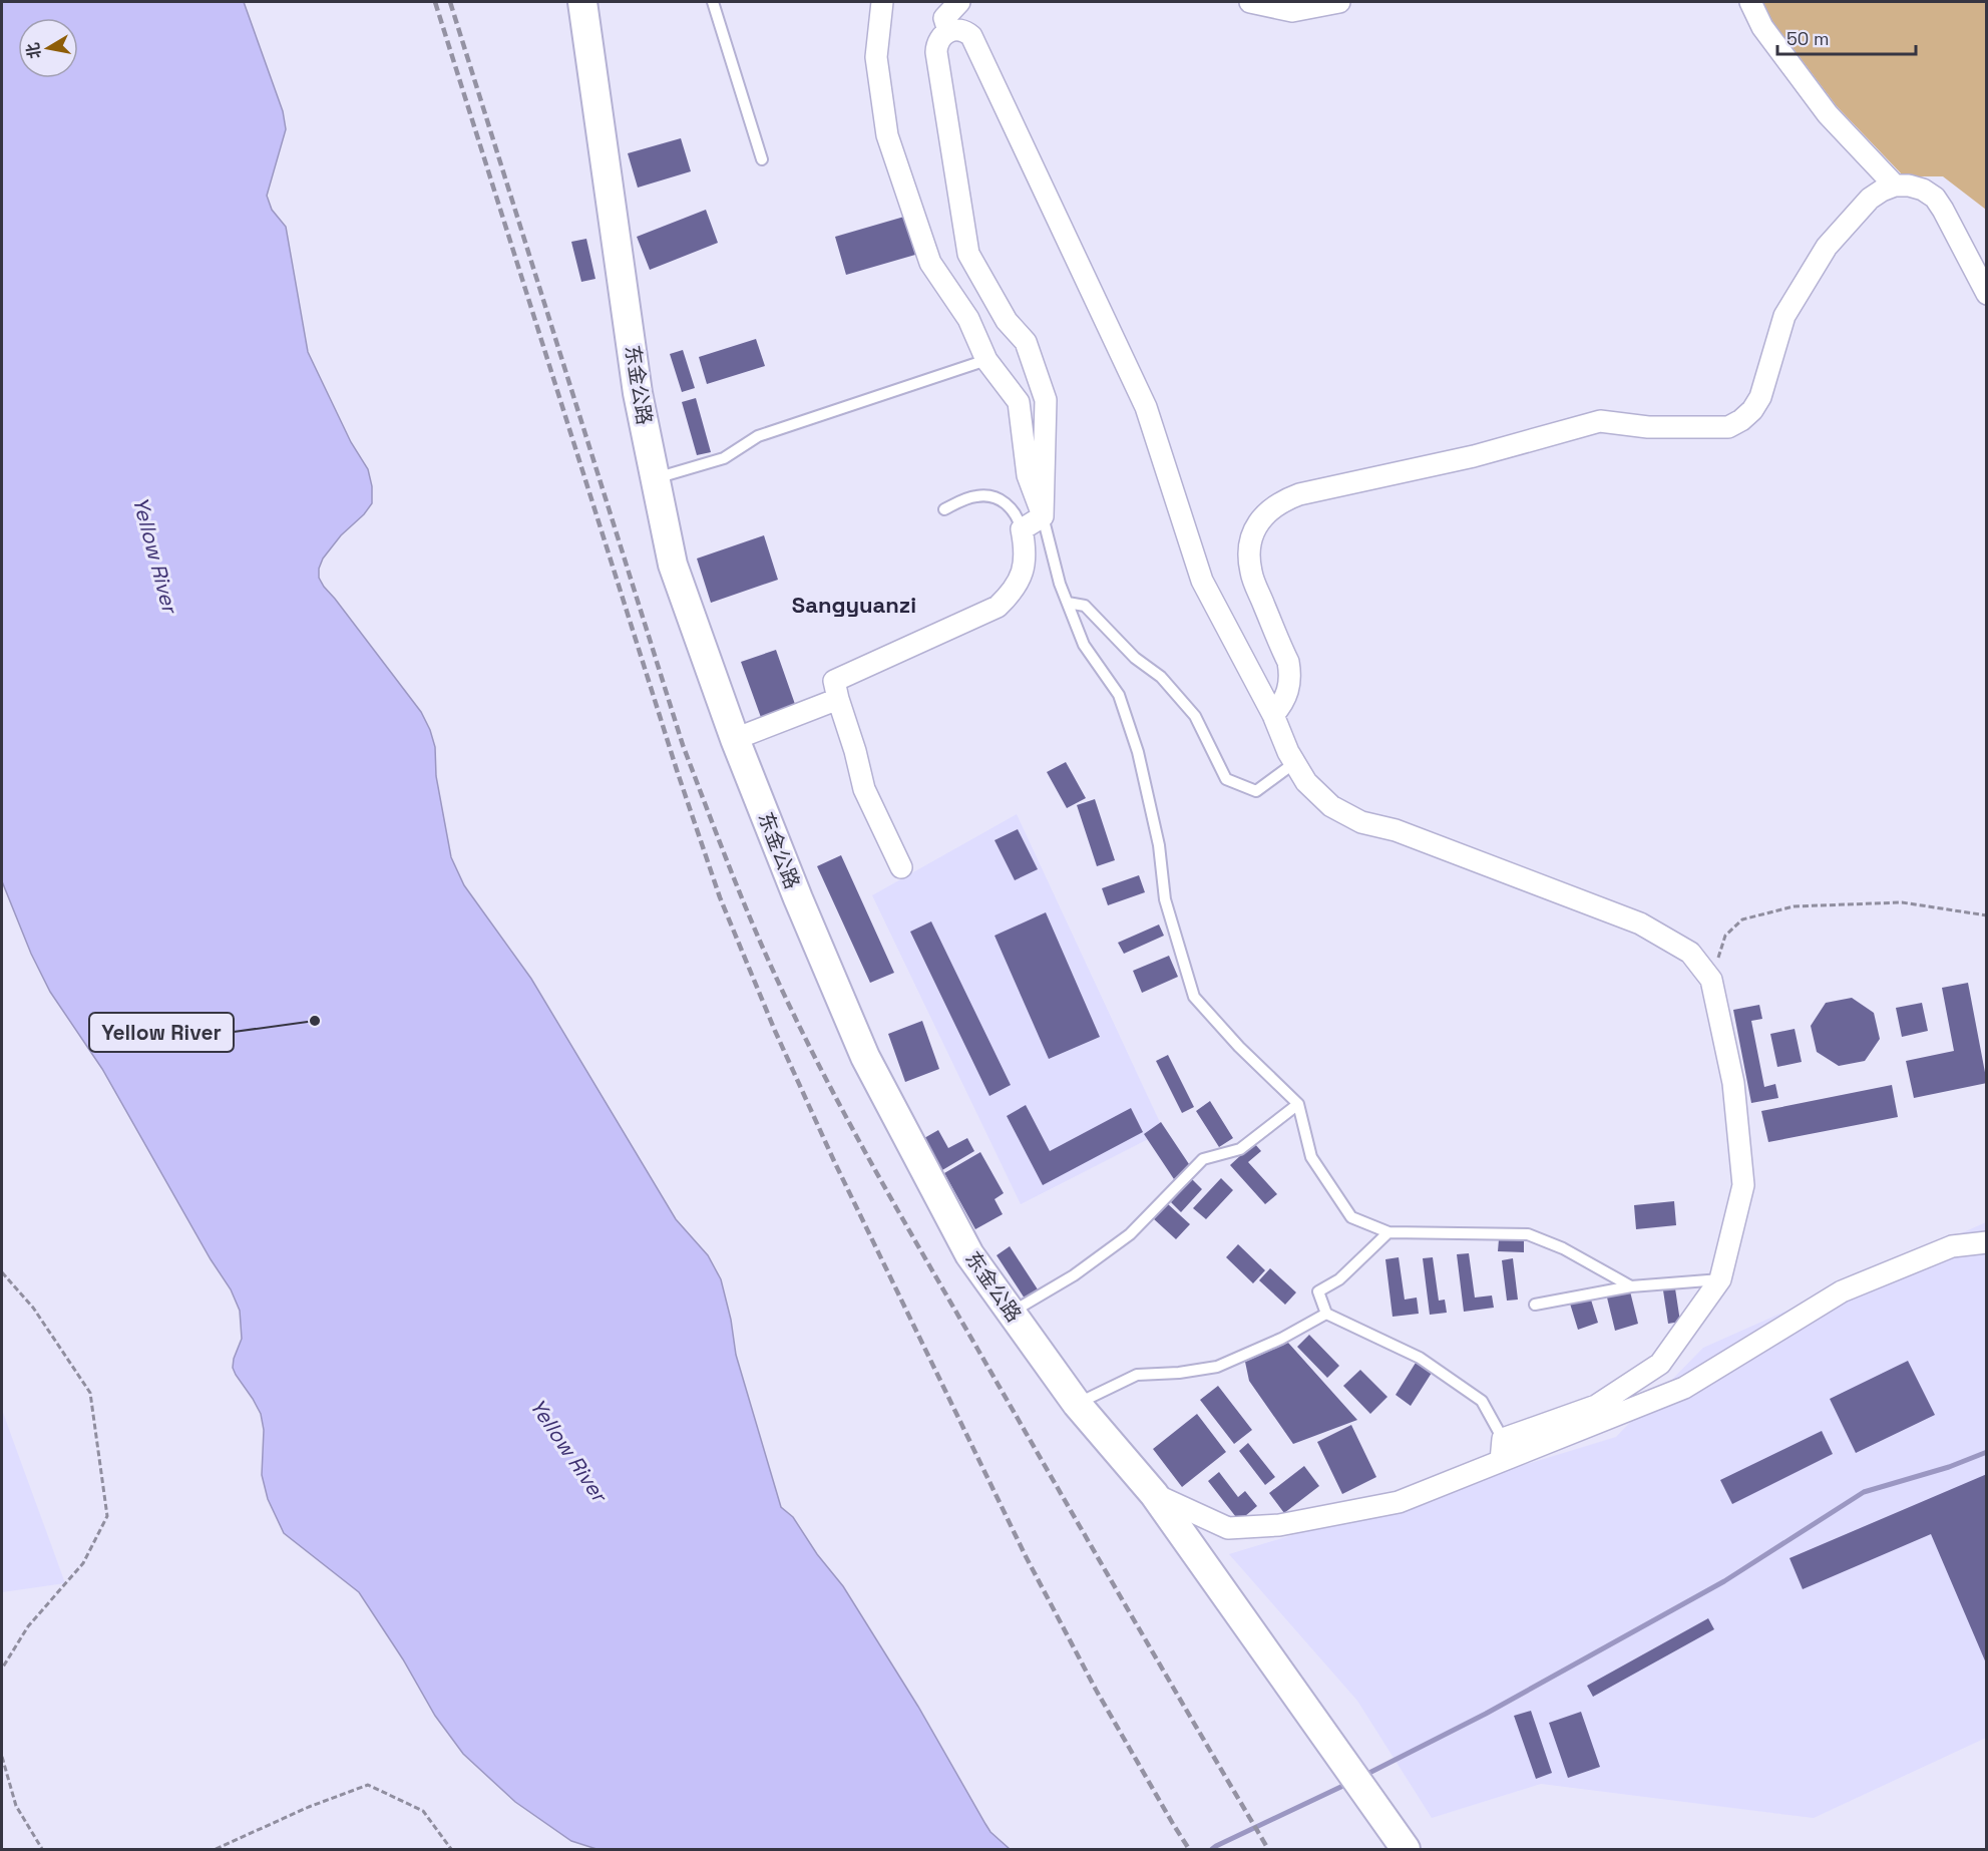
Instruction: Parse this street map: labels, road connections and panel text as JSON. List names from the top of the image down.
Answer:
{
  "streets": {
    "main road": ["东金公路"]
  },
  "districts": ["Sangyuanzi"],
  "water": ["Yellow River"],
  "places": ["Yellow River"],
  "scale_bar": "50 m",
  "north": "left"
}
